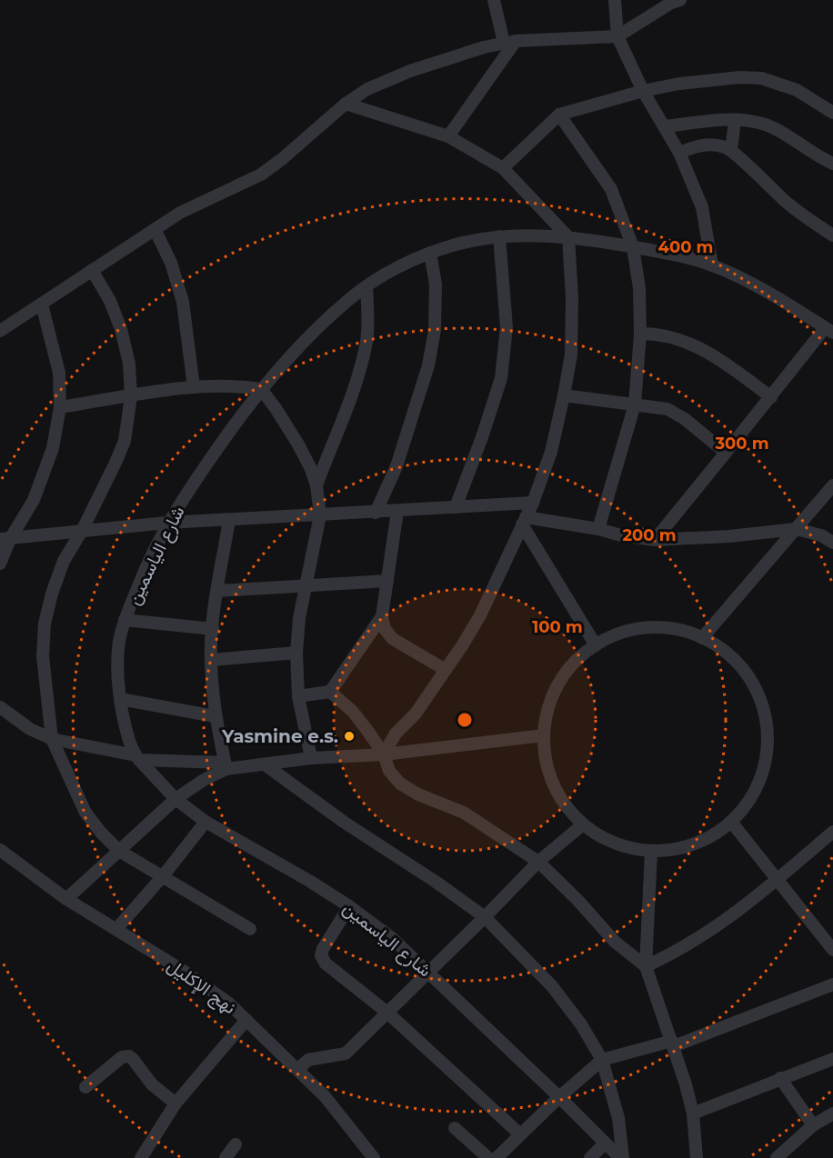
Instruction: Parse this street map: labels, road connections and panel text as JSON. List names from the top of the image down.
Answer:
{
  "streets": {
    "street": ["شارع الياسمين", "نهج الإكليل"]
  },
  "places": ["Yasmine e.s."],
  "rings": [
    "400 m",
    "300 m",
    "200 m",
    "100 m"
  ]
}
